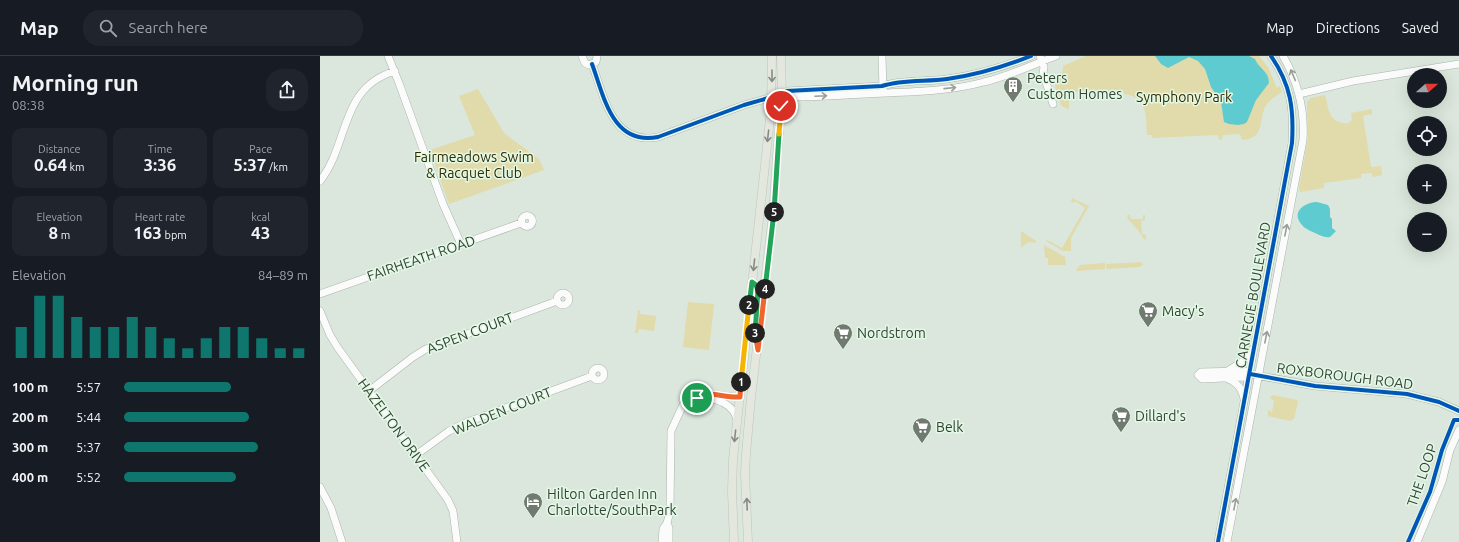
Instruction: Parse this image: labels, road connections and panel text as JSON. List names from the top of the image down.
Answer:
{
  "streets": {
    "street": [
      "FAIRHEATH ROAD",
      "CARNEGIE BOULEVARD",
      "ASPEN COURT",
      "ROXBOROUGH ROAD",
      "WALDEN COURT",
      "HAZELTON DRIVE"
    ],
    "cycle path": ["THE LOOP"]
  },
  "crossings": [
    ["CARNEGIE BOULEVARD", "ROXBOROUGH ROAD"],
    ["ASPEN COURT", "HAZELTON DRIVE"],
    ["WALDEN COURT", "HAZELTON DRIVE"]
  ],
  "parks": ["Symphony Park", "Fairmeadows Swim & Racquet Club"],
  "places": {
    "building": ["Peters Custom Homes"],
    "supermarket": [
      "Macy's",
      "Nordstrom",
      "Dillard's",
      "Belk"
    ],
    "hotel": ["Hilton Garden Inn Charlotte/SouthPark"]
  },
  "north": "right",
  "page": {
    "header": "Map",
    "search": "Search here",
    "nav": ["Map", "Directions", "Saved"],
    "heading": ["Morning run", "08:38"],
    "map_buttons": ["+", "−"],
    "stats": [
      ["Distance", "0.64 km"],
      ["Time", "3:36"],
      ["Pace", "5:37 /km"],
      ["Elevation", "8 m"],
      ["Heart rate", "163 bpm"],
      ["kcal", "43"]
    ],
    "pins": [
      "5",
      "4",
      "2",
      "3",
      "1"
    ],
    "chart": ["Elevation", "84–89 m"],
    "list": [
      {
        "name": "100 m",
        "note": "5:57"
      },
      {
        "name": "200 m",
        "note": "5:44"
      },
      {
        "name": "300 m",
        "note": "5:37"
      },
      {
        "name": "400 m",
        "note": "5:52"
      }
    ]
  }
}
